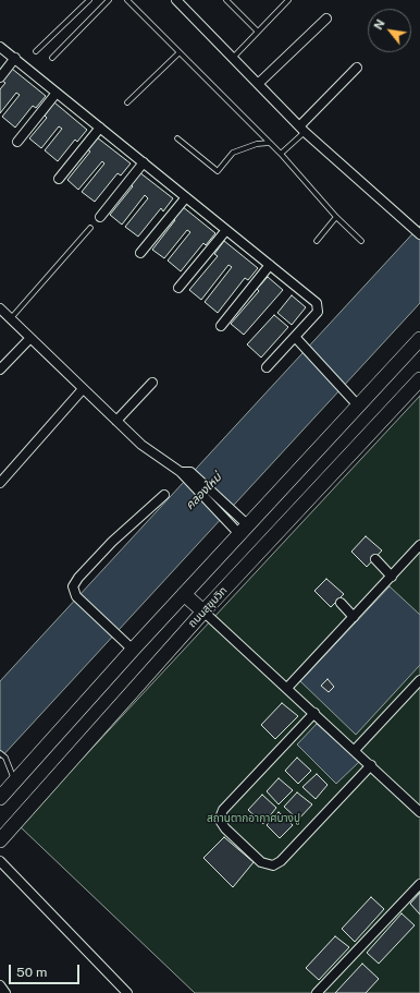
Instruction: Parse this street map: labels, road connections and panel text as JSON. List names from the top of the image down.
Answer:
{
  "streets": {
    "highway": ["ถนนสุขุมวิท"]
  },
  "water": ["คลองใหม่"],
  "parks": ["สถานตากอากาศบางปู"],
  "scale_bar": "50 m",
  "north": "top left"
}
